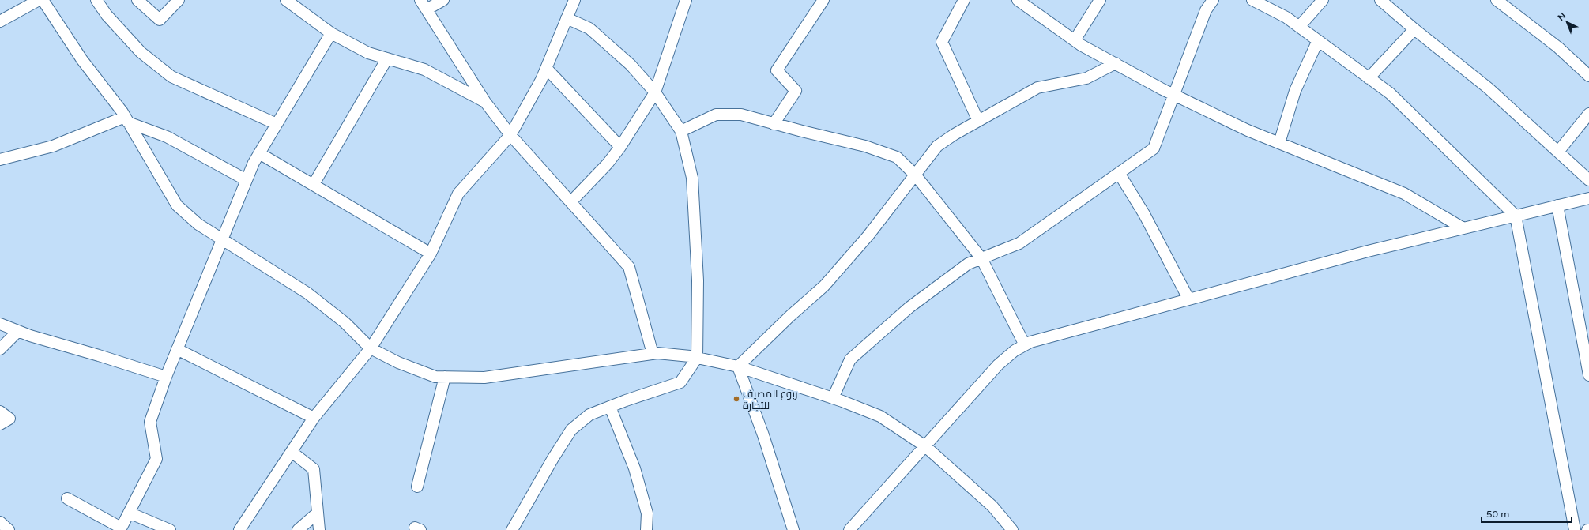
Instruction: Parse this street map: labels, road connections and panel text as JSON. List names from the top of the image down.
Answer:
{
  "places": ["ربوع المصيف للتجارة"],
  "scale_bar": "50 m",
  "north": "top left"
}
